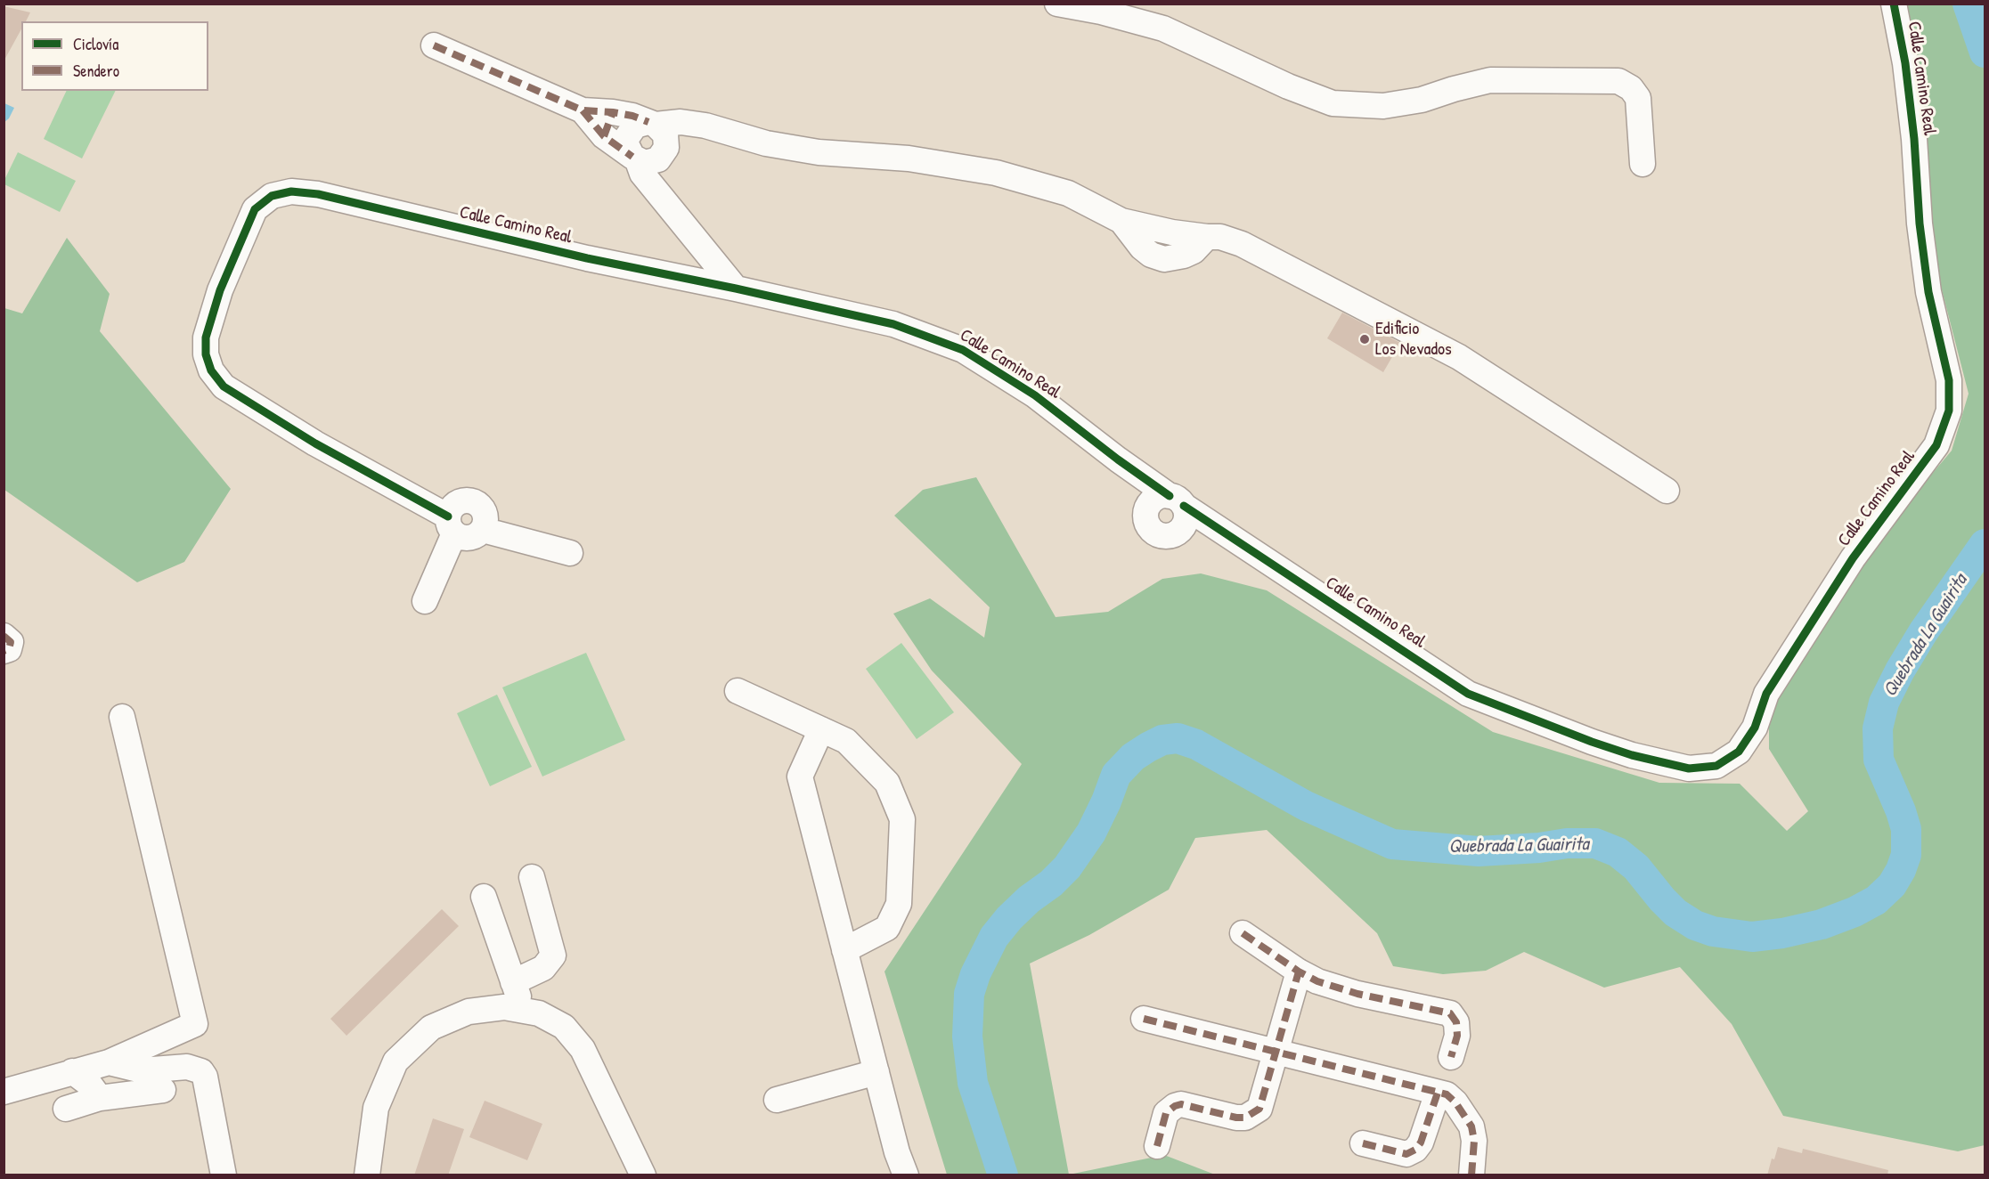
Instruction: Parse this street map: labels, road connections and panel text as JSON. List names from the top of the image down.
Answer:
{
  "streets": {
    "street": ["Calle Camino Real"]
  },
  "water": ["Quebrada La Guairita"],
  "places": ["Edificio Los Nevados"],
  "legend": ["Ciclovía", "Sendero"]
}
